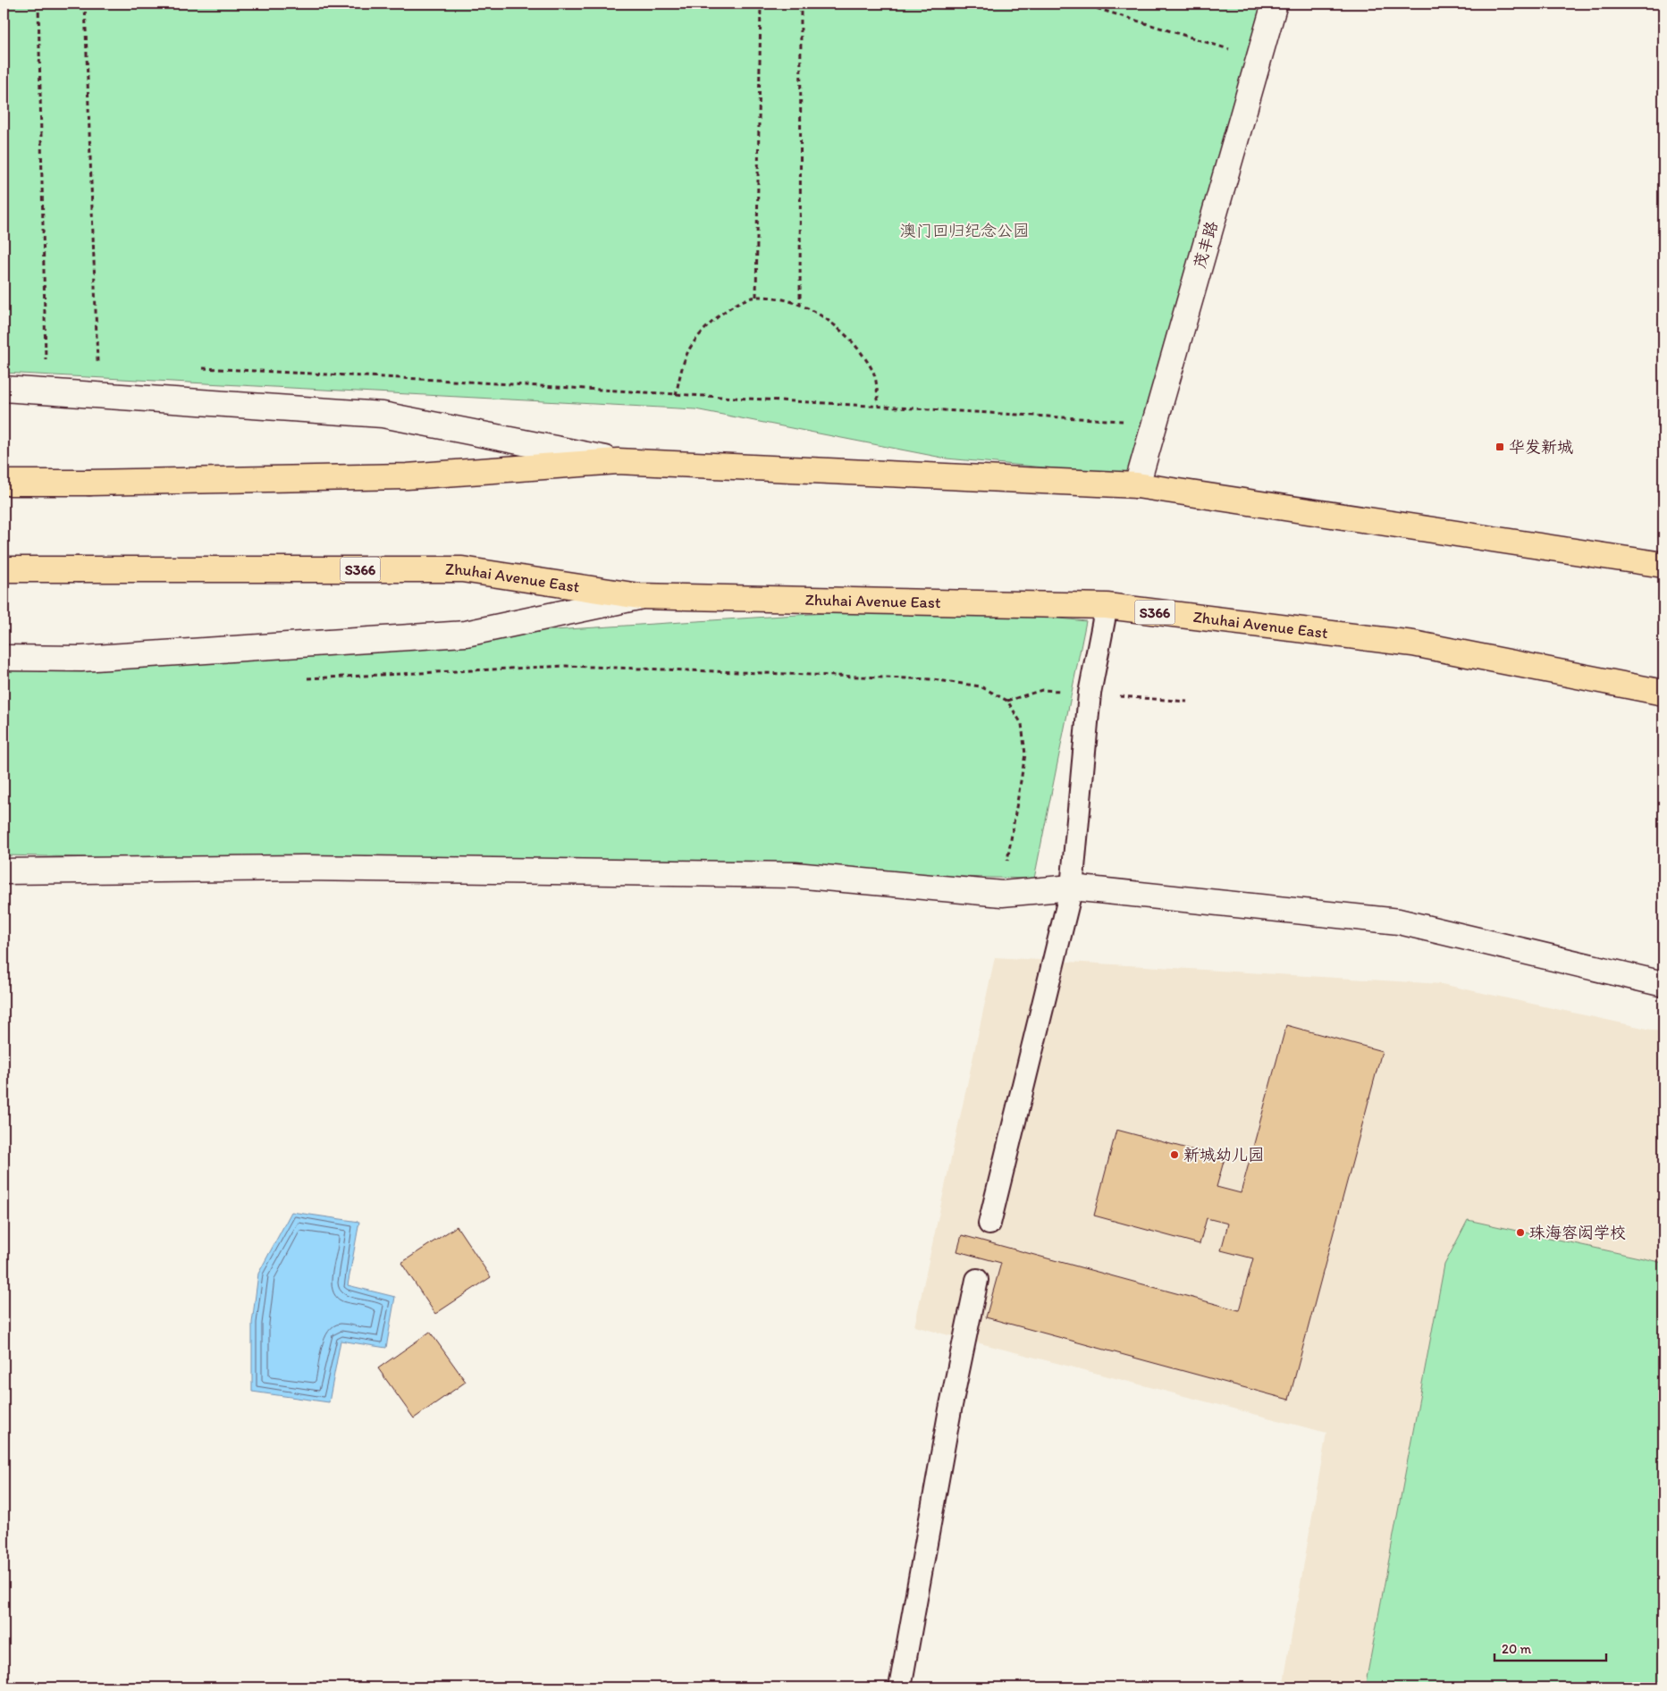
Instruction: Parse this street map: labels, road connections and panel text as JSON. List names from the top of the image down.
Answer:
{
  "streets": {
    "main road": ["S366", "Zhuhai Avenue East"],
    "street": ["茂丰路"]
  },
  "parks": ["澳门回归纪念公园"],
  "places": {
    "transit": ["华发新城"],
    "other": ["新城幼儿园", "珠海容闳学校"]
  },
  "scale_bar": "20 m"
}
